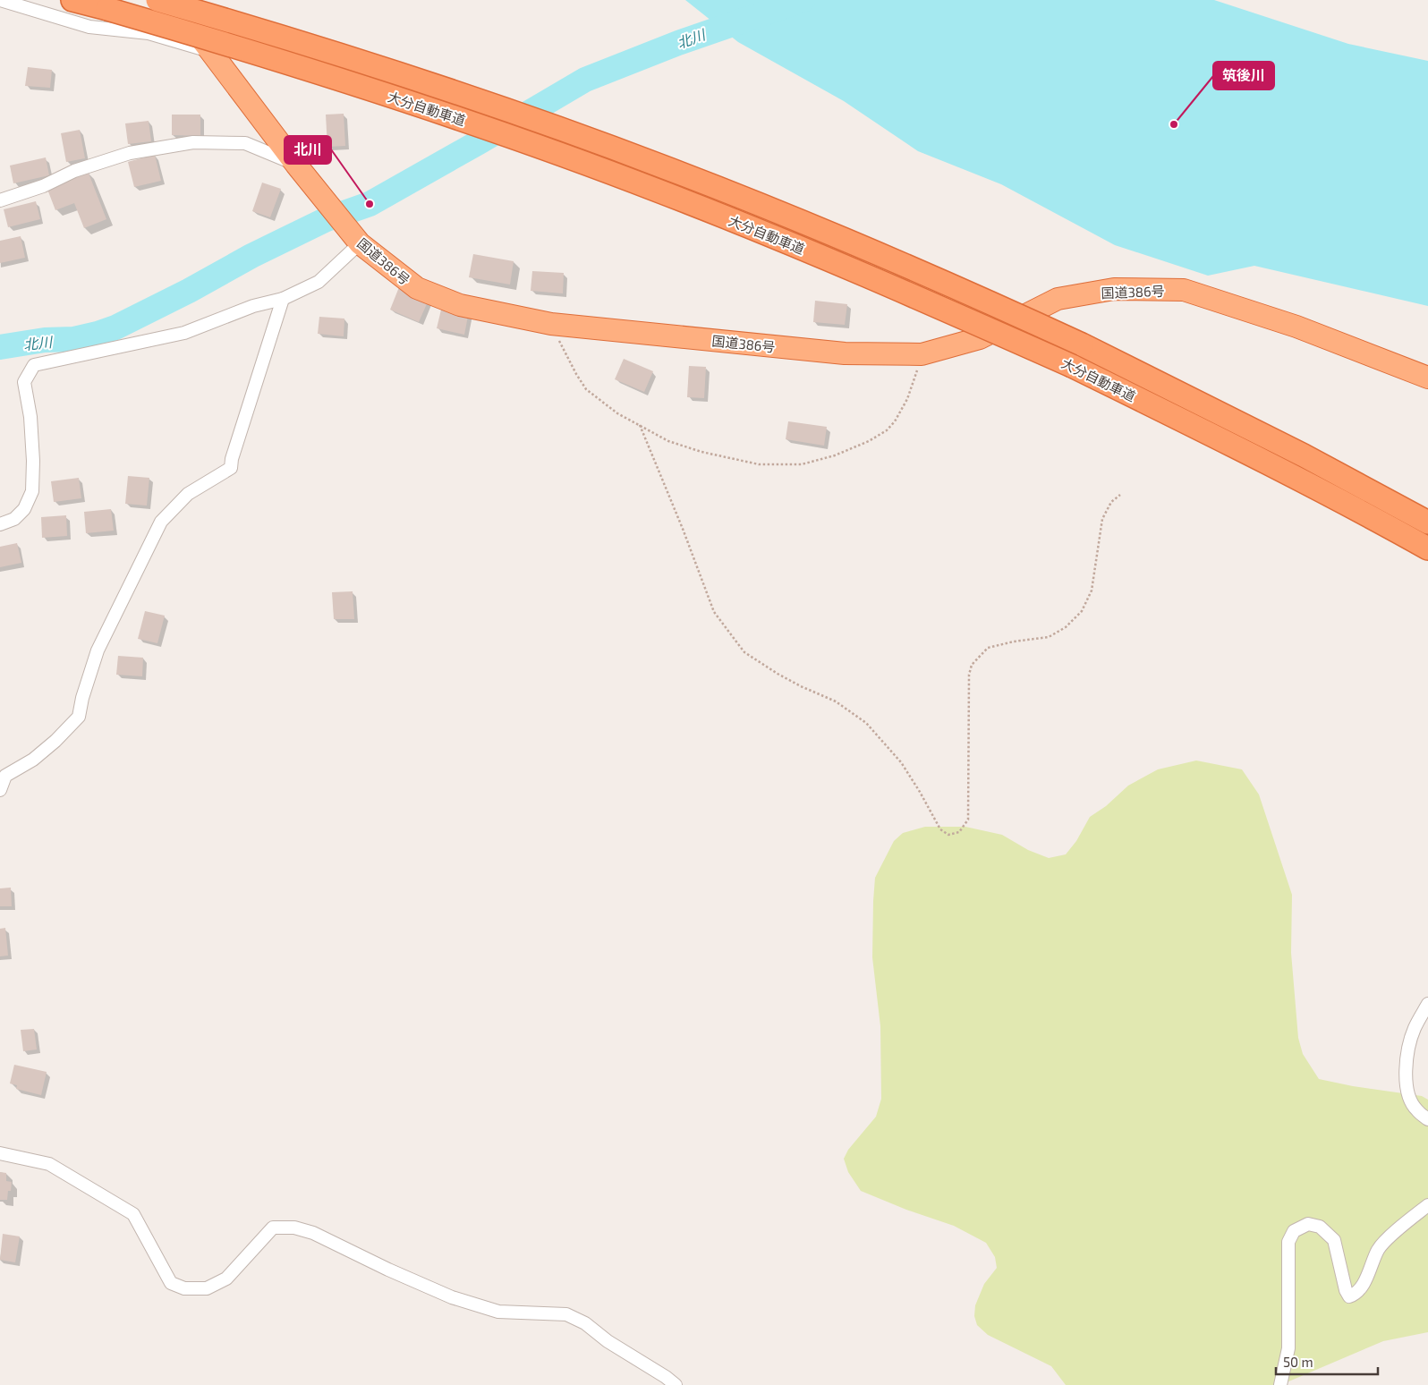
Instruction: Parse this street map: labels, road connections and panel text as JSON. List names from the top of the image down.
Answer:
{
  "streets": {
    "highway": ["大分自動車道", "国道386号"]
  },
  "crossings": [
    ["大分自動車道", "国道386号"]
  ],
  "water": ["北川"],
  "places": ["筑後川", "北川"],
  "scale_bar": "50 m"
}
